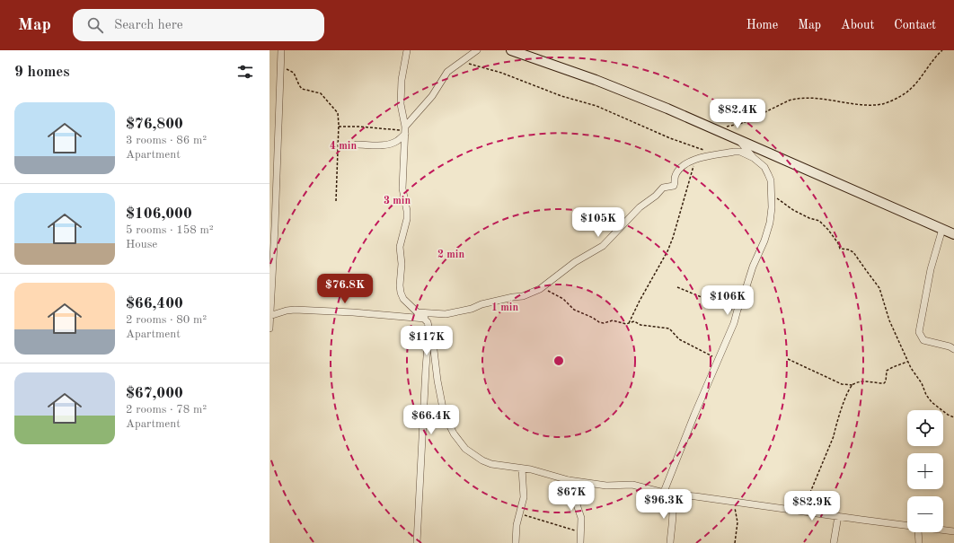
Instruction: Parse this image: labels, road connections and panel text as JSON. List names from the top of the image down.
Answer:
{
  "page": {
    "header": "Map",
    "search": "Search here",
    "nav": [
      "Home",
      "Map",
      "About",
      "Contact"
    ],
    "heading": "9 homes",
    "list": [
      {
        "name": "$76,800",
        "note": "3 rooms · 86 m² · Apartment"
      },
      {
        "name": "$106,000",
        "note": "5 rooms · 158 m² · House"
      },
      {
        "name": "$66,400",
        "note": "2 rooms · 80 m² · Apartment"
      },
      {
        "name": "$67,000",
        "note": "2 rooms · 78 m² · Apartment"
      }
    ],
    "price": [
      "$82.4K",
      "$105K",
      "$76.8K",
      "$106K",
      "$117K",
      "$66.4K",
      "$67K",
      "$96.3K",
      "$82.9K"
    ],
    "map_buttons": ["+", "−"]
  },
  "rings": [
    "4 min",
    "3 min",
    "2 min",
    "1 min"
  ]
}
